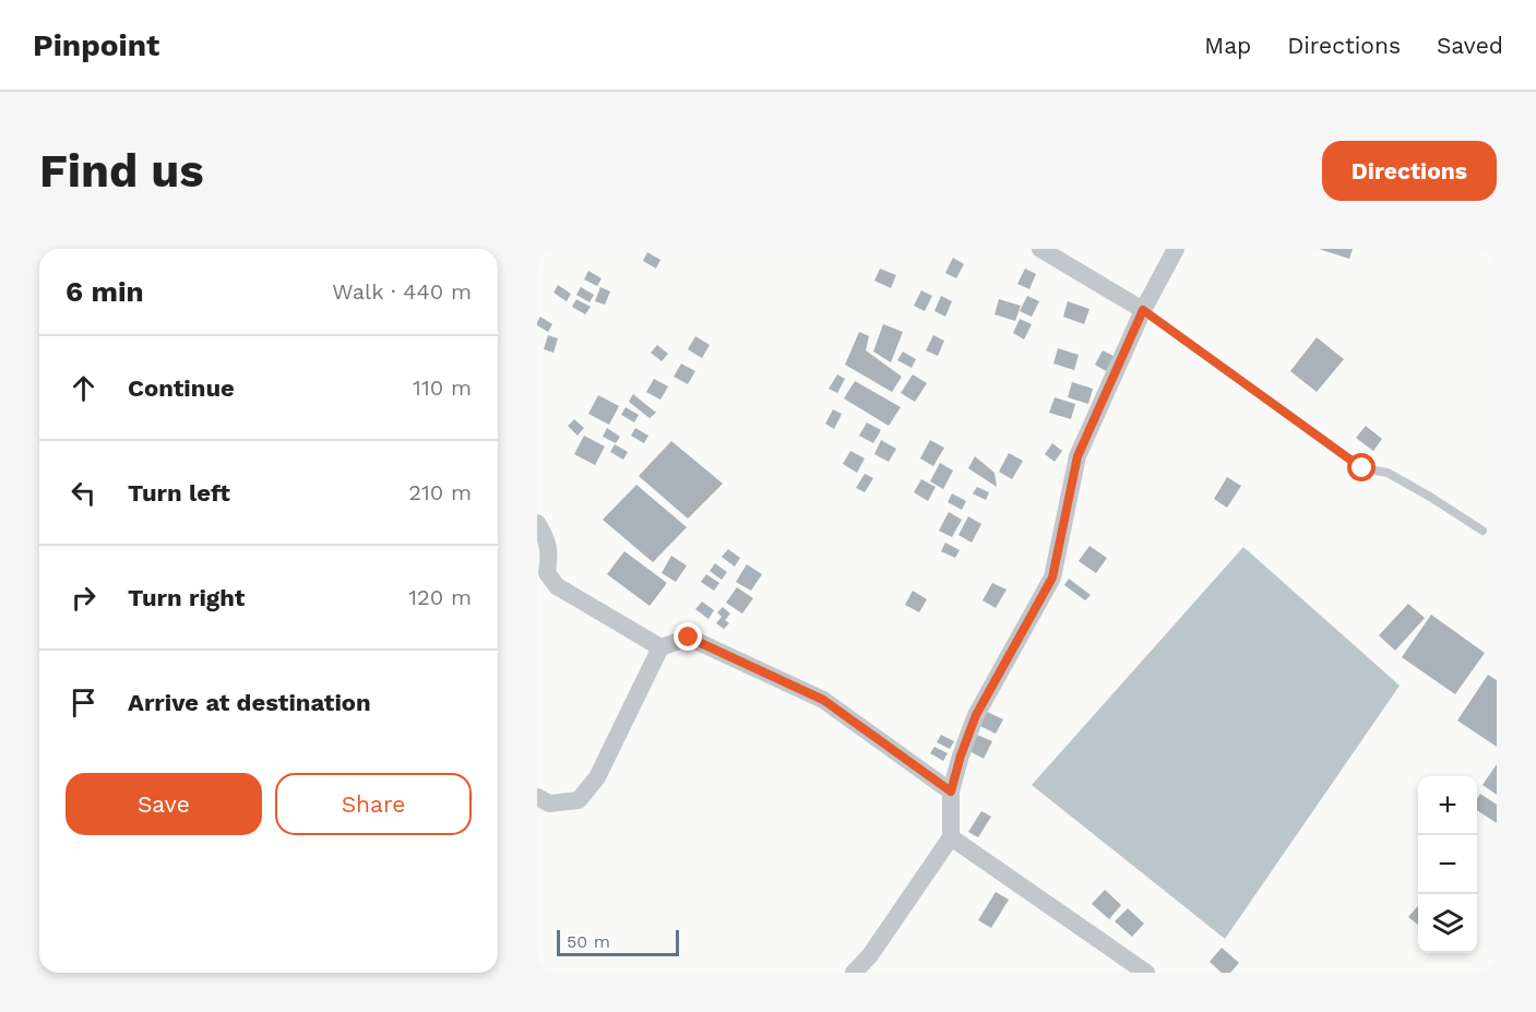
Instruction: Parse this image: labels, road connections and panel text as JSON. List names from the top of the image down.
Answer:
{
  "scale_bar": "50 m",
  "page": {
    "header": "Pinpoint",
    "nav": ["Map", "Directions", "Saved"],
    "buttons": [
      "Directions",
      ["Save", "Share"]
    ],
    "title": "Find us",
    "heading": ["6 min", "Walk · 440 m"],
    "list": [
      ["Continue", "110 m"],
      ["Turn left", "210 m"],
      ["Turn right", "120 m"],
      "Arrive at destination"
    ],
    "map_buttons": ["+", "−"],
    "scale": "50 m"
  }
}
